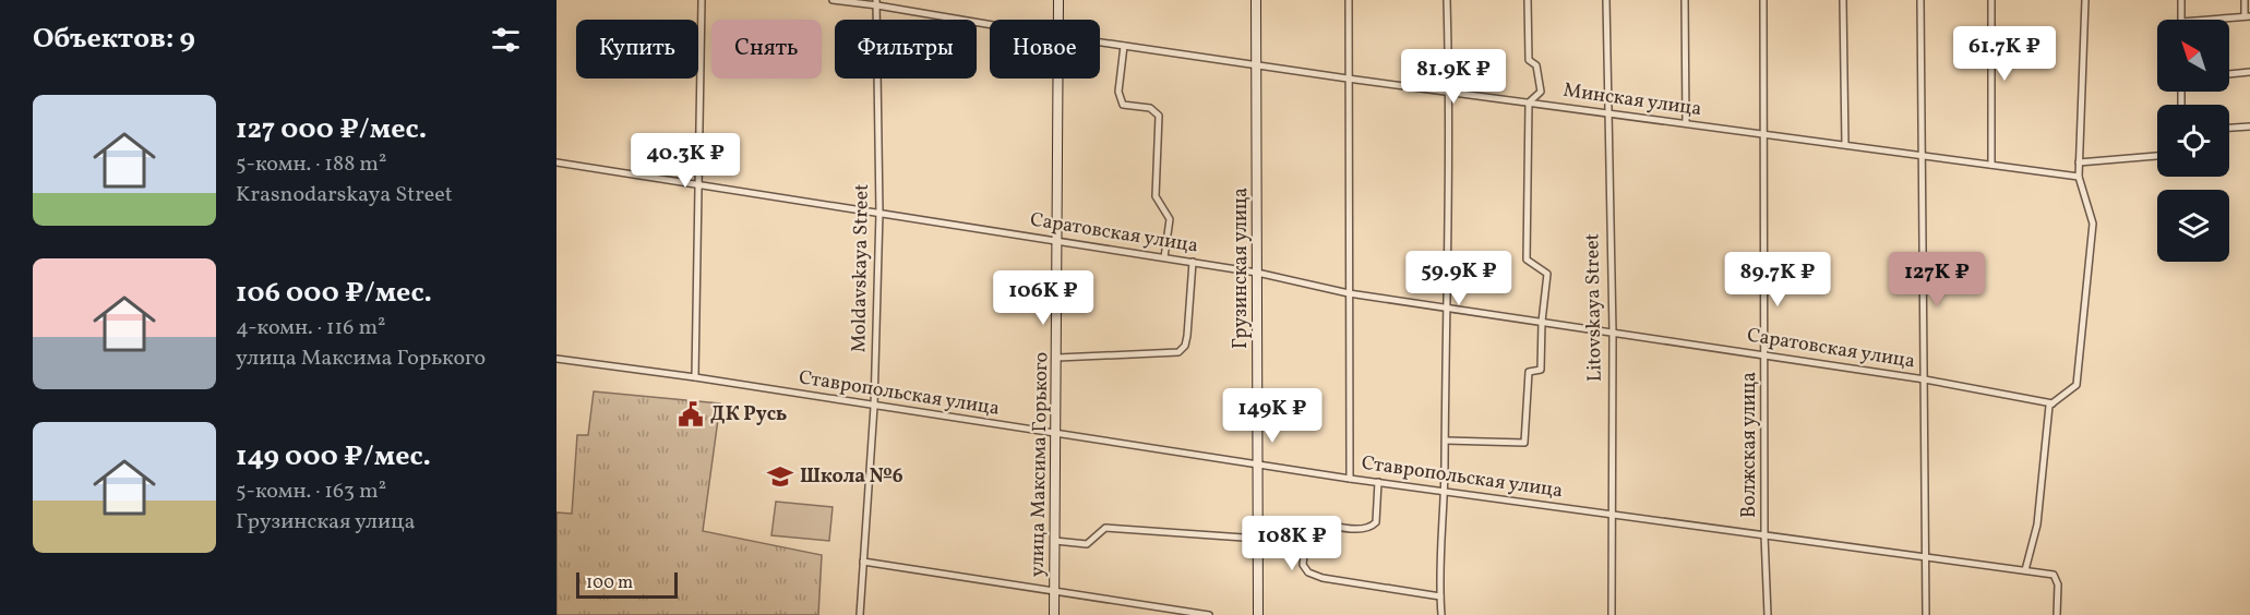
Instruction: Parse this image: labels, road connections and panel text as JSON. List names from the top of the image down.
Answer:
{
  "streets": {
    "main road": ["Грузинская улица", "улица Максима Горького"],
    "street": [
      "Минская улица",
      "Саратовская улица",
      "Moldavskaya Street",
      "Litovskaya Street",
      "Ставропольская улица",
      "Волжская улица"
    ]
  },
  "crossings": [
    ["Минская улица", "Moldavskaya Street"],
    ["Минская улица", "Грузинская улица"],
    ["Минская улица", "Litovskaya Street"],
    ["Минская улица", "Волжская улица"],
    ["Саратовская улица", "Moldavskaya Street"],
    ["Саратовская улица", "Грузинская улица"],
    ["Саратовская улица", "Litovskaya Street"],
    ["Саратовская улица", "Волжская улица"],
    ["Саратовская улица", "улица Максима Горького"],
    ["Moldavskaya Street", "Ставропольская улица"],
    ["Грузинская улица", "Ставропольская улица"],
    ["Litovskaya Street", "Ставропольская улица"],
    ["Ставропольская улица", "Волжская улица"],
    ["Ставропольская улица", "улица Максима Горького"]
  ],
  "places": {
    "public building": ["ДК Русь"],
    "school or university": ["Школа №6"]
  },
  "scale_bar": "100 m",
  "north": "top left",
  "page": {
    "heading": "Объектов: 9",
    "chip": [
      "Купить",
      "Снять",
      "Фильтры",
      "Новое"
    ],
    "price": [
      "61.7K ₽",
      "81.9K ₽",
      "40.3K ₽",
      "59.9K ₽",
      "89.7K ₽",
      "127K ₽",
      "106K ₽",
      "149K ₽",
      "108K ₽"
    ],
    "list": [
      {
        "name": "127 000 ₽/мес.",
        "note": "5-комн. · 188 m² · Krasnodarskaya Street"
      },
      {
        "name": "106 000 ₽/мес.",
        "note": "4-комн. · 116 m² · улица Максима Горького"
      },
      {
        "name": "149 000 ₽/мес.",
        "note": "5-комн. · 163 m² · Грузинская улица"
      }
    ],
    "scale": "100 m"
  }
}
